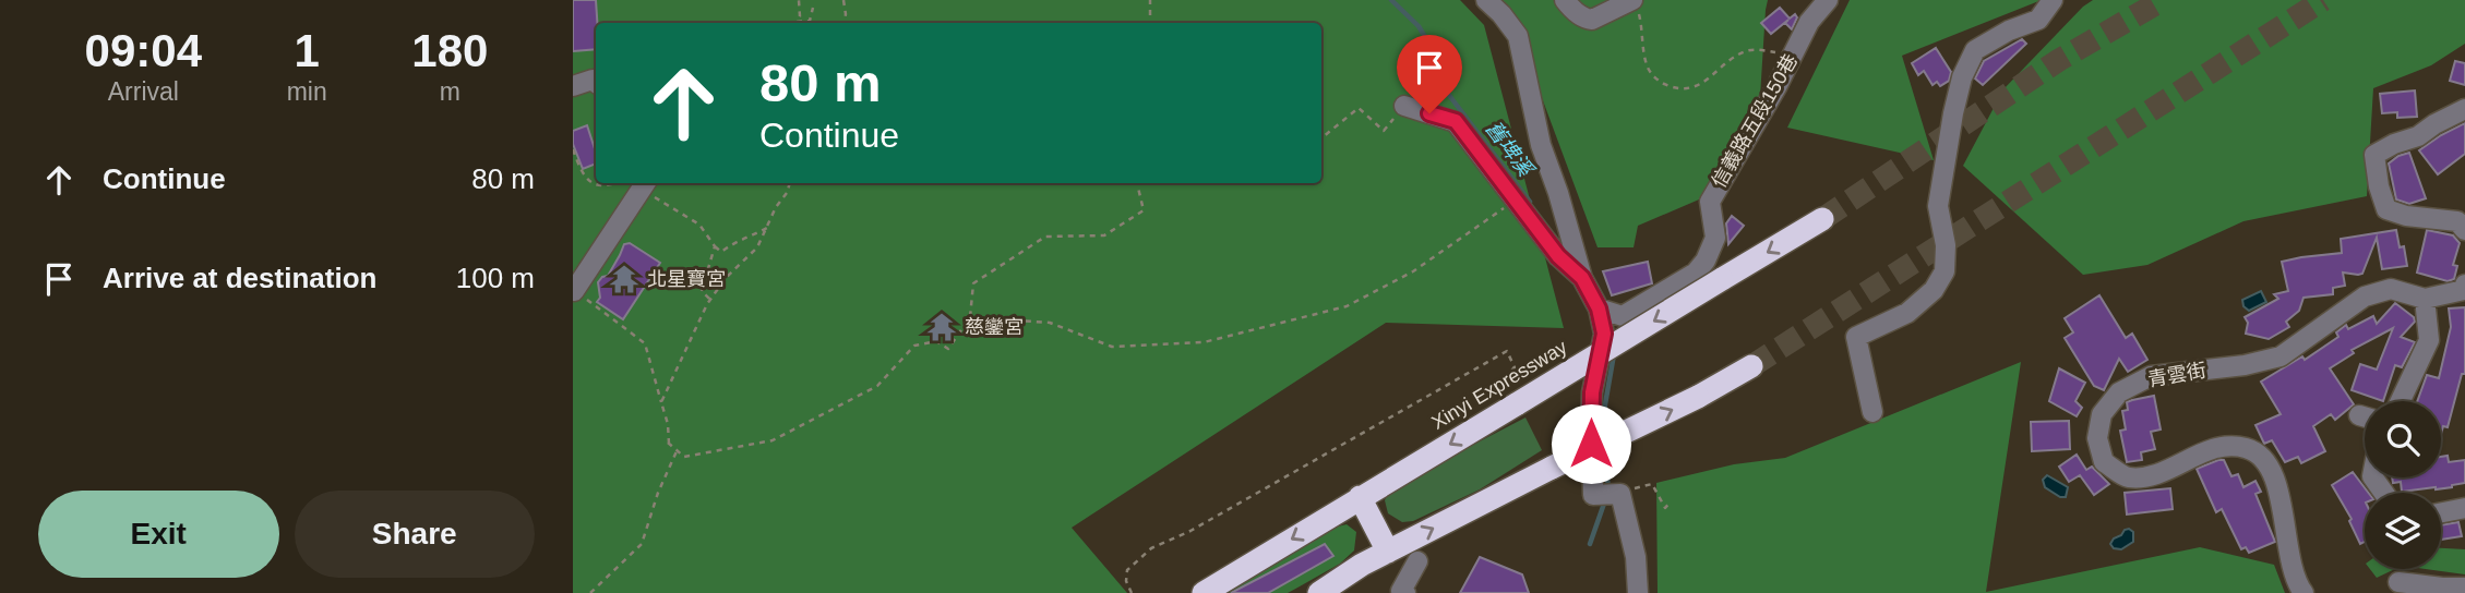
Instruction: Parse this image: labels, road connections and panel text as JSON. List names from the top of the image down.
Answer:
{
  "streets": {
    "highway": ["Xinyi Expressway"],
    "street": ["信義路五段150巷", "青雲街"]
  },
  "water": ["舊埤溪"],
  "places": {
    "temple": ["北星寶宮", "慈鑾宮"]
  },
  "page": {
    "eta": [
      "09:04",
      "Arrival",
      "1",
      "min",
      "180",
      "m"
    ],
    "turn": ["80 m", "Continue"],
    "list": [
      {
        "name": "Continue",
        "value": "80 m"
      },
      {
        "name": "Arrive at destination",
        "value": "100 m"
      }
    ],
    "buttons": ["Exit", "Share"]
  }
}
